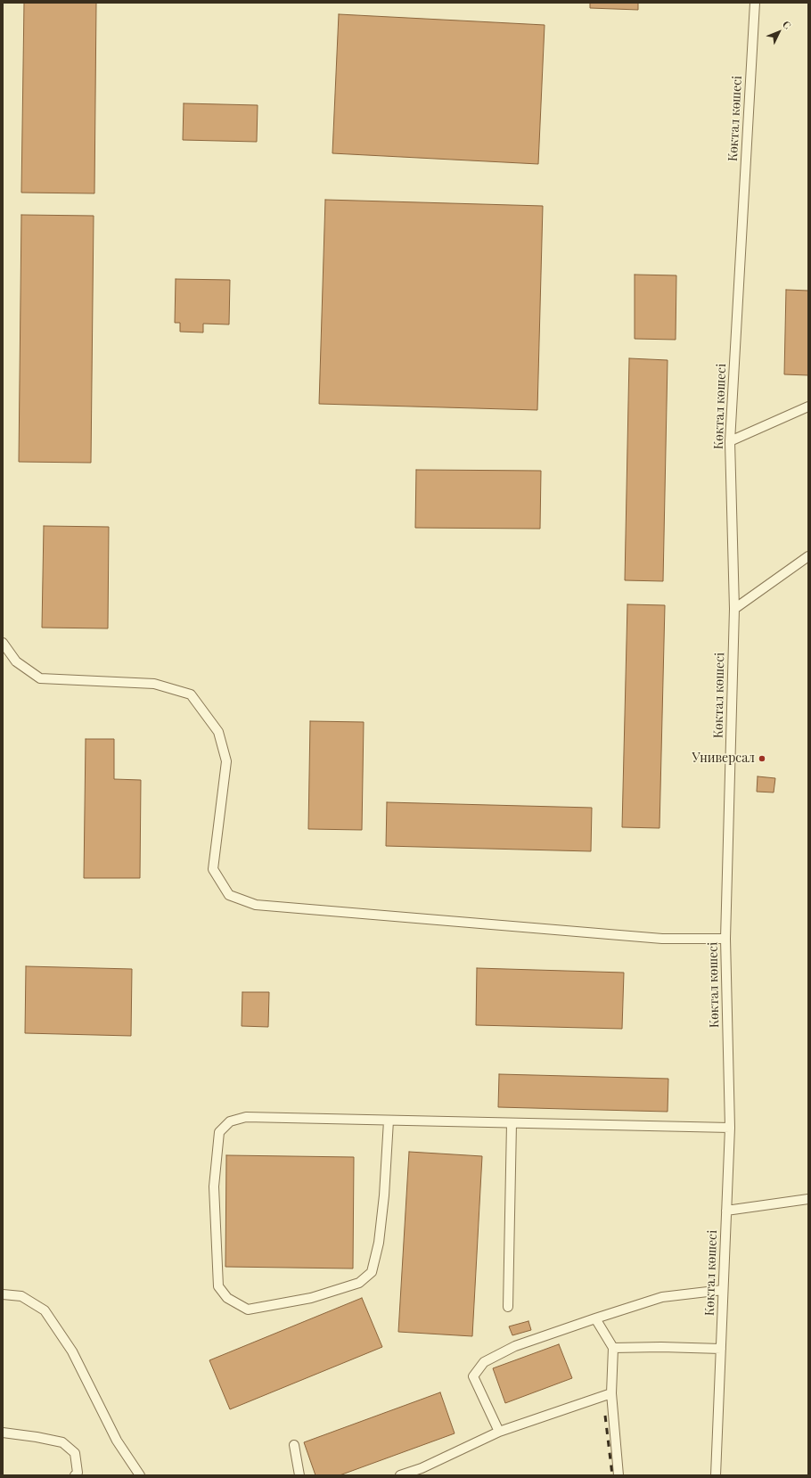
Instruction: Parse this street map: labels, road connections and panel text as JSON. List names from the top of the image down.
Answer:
{
  "streets": {
    "lane": ["Көктал көшесі"]
  },
  "places": ["Универсал"],
  "north": "top right"
}
